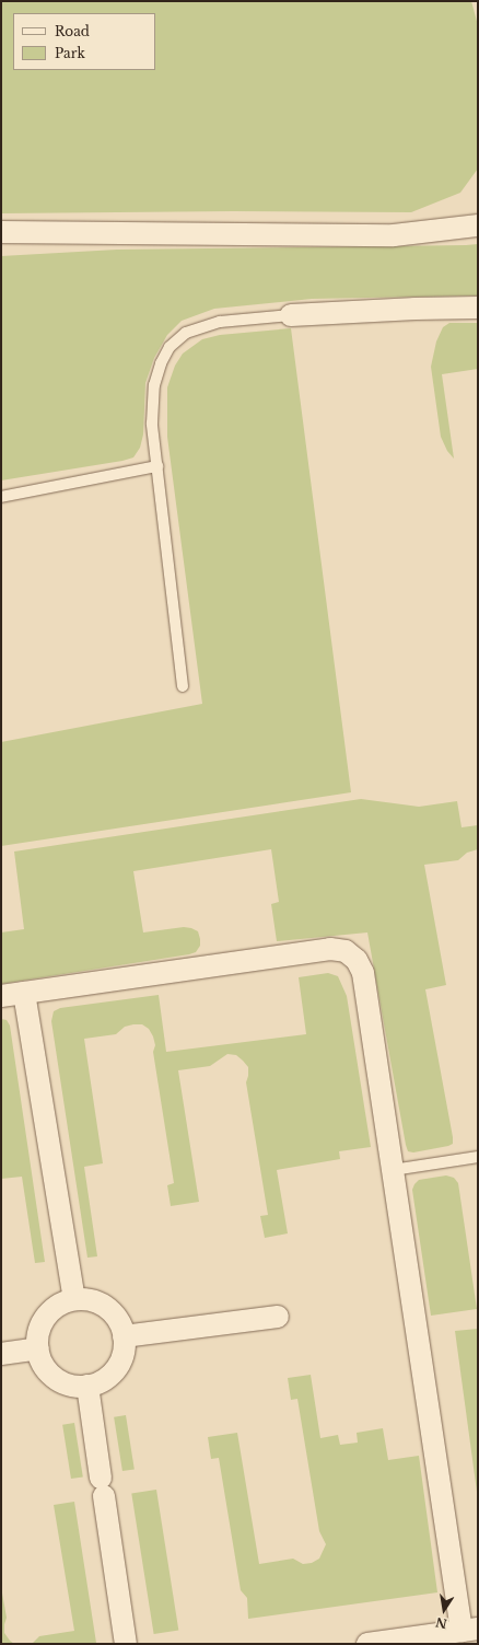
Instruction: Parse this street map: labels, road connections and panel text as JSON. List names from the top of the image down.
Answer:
{
  "legend": ["Road", "Park"],
  "north": "bottom"
}
